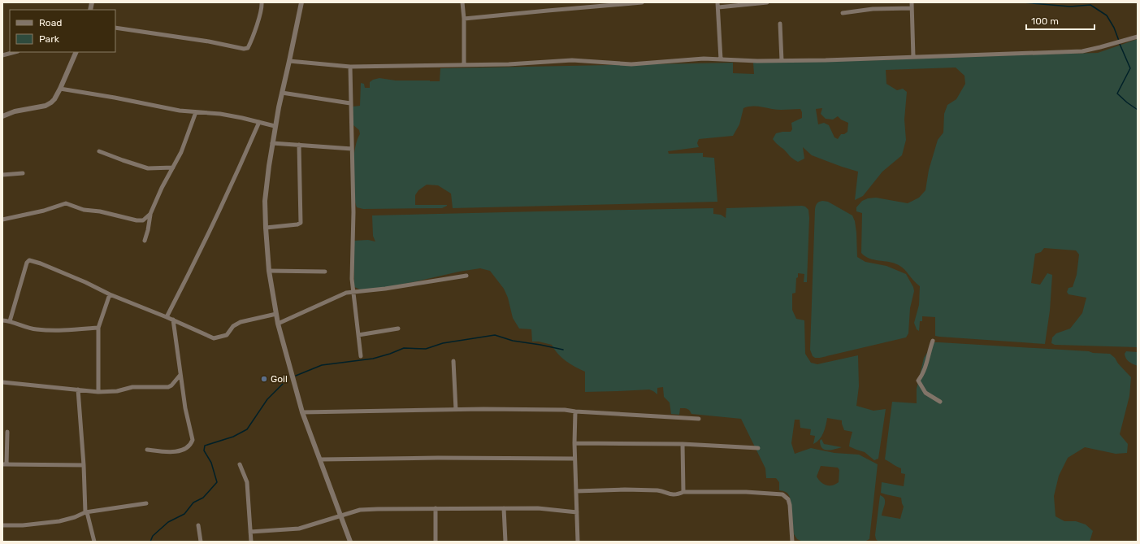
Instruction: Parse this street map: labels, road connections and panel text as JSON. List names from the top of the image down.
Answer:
{
  "places": ["Goil"],
  "legend": ["Road", "Park"],
  "scale_bar": "100 m"
}
